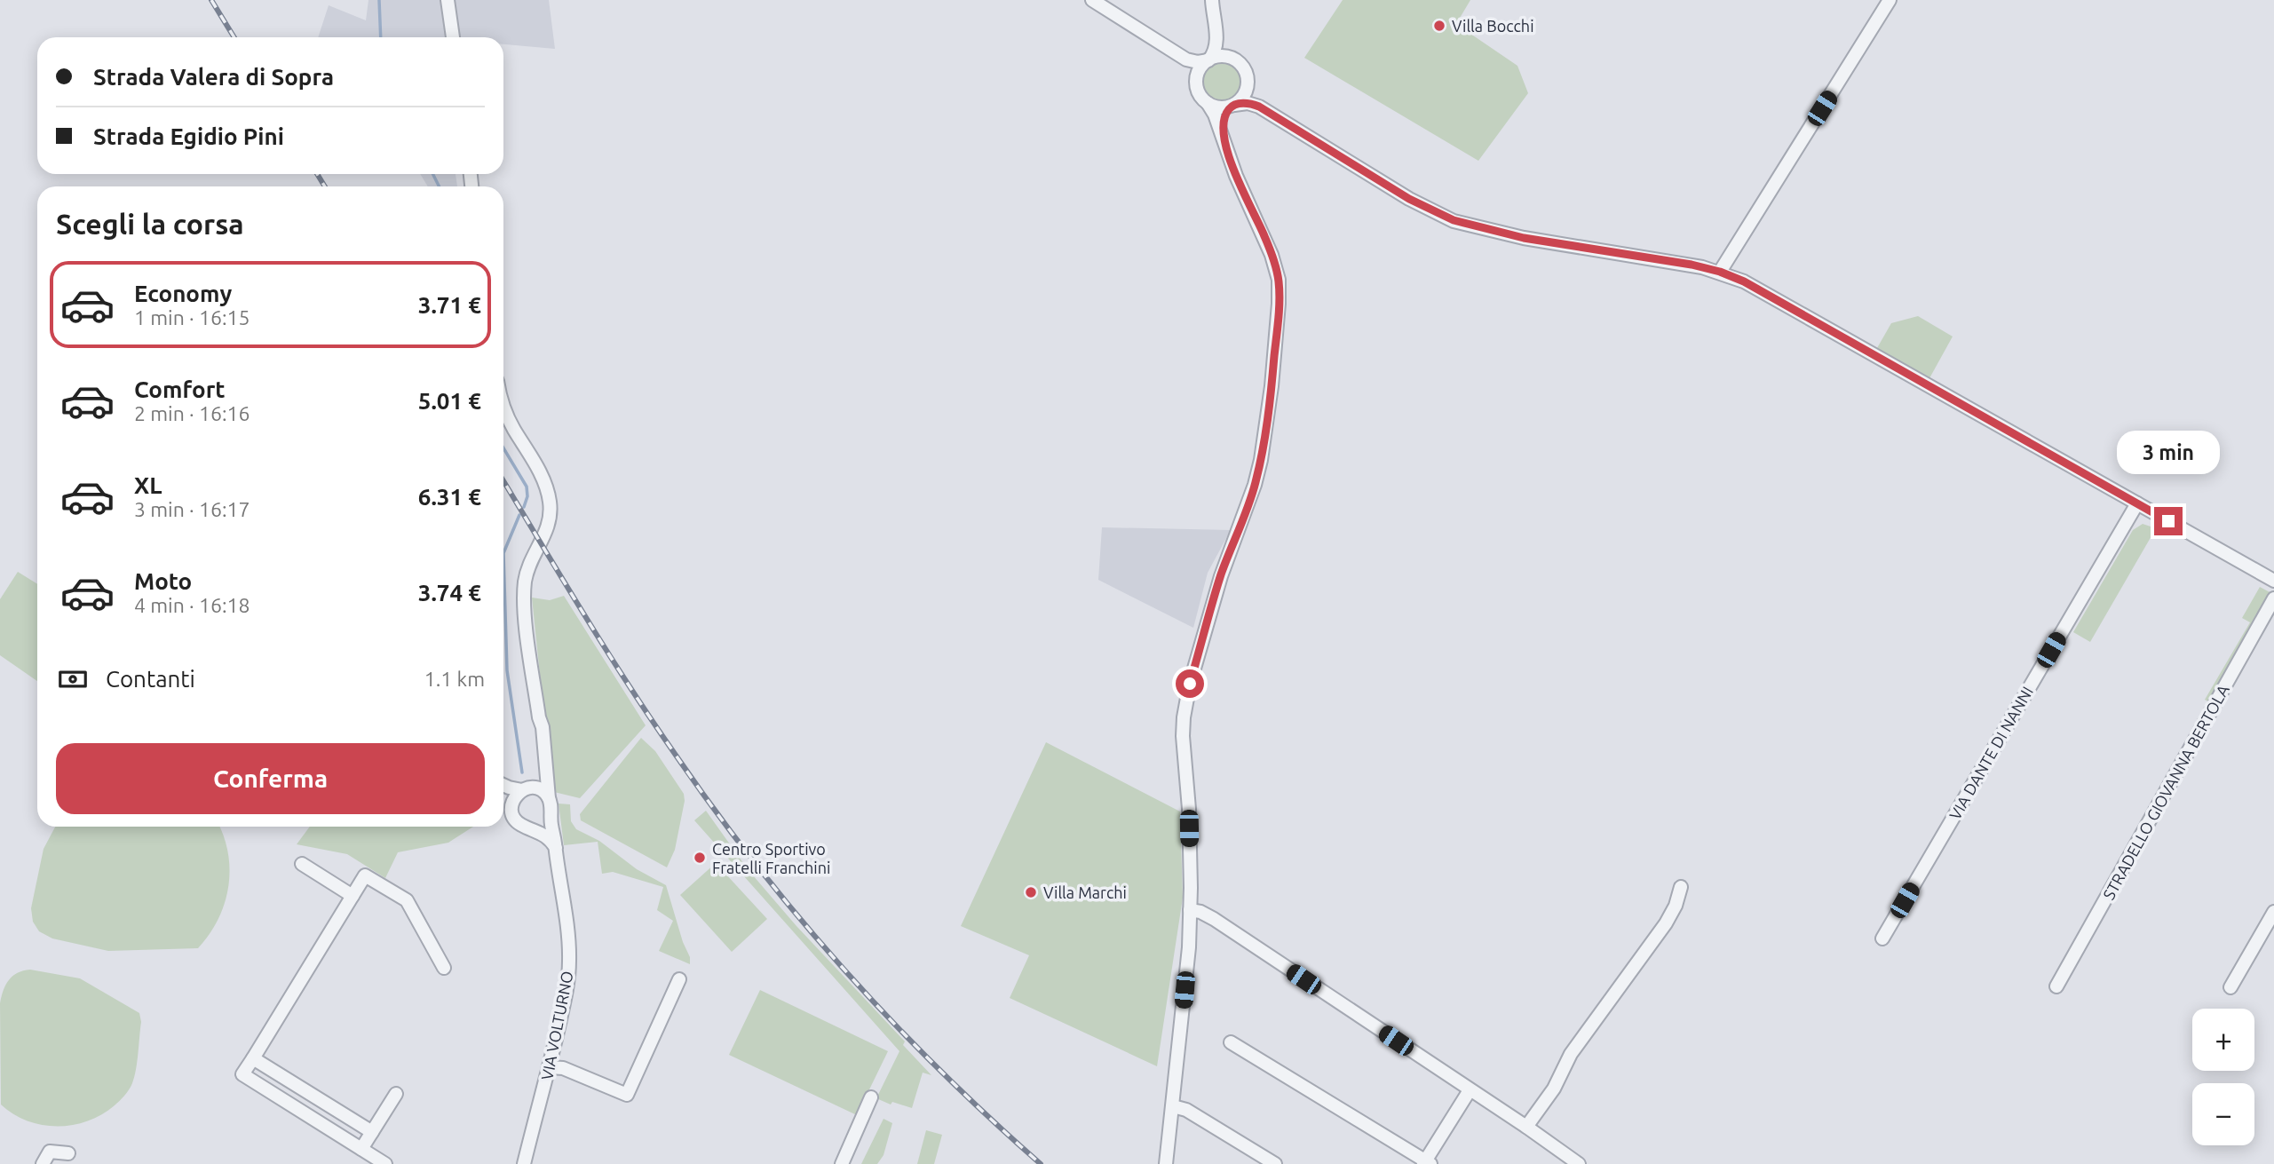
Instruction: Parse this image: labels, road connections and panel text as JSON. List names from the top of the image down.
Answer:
{
  "streets": {
    "street": ["VIA DANTE DI NANNI", "STRADELLO GIOVANNA BERTOLA", "VIA VOLTURNO"]
  },
  "places": ["Villa Bocchi", "Centro Sportivo Fratelli Franchini", "Villa Marchi"],
  "page": {
    "banner": ["Strada Valera di Sopra", "Strada Egidio Pini"],
    "heading": "Scegli la corsa",
    "list": [
      {
        "name": "Economy",
        "note": "1 min · 16:15",
        "value": "3.71 €"
      },
      {
        "name": "Comfort",
        "note": "2 min · 16:16",
        "value": "5.01 €"
      },
      {
        "name": "XL",
        "note": "3 min · 16:17",
        "value": "6.31 €"
      },
      {
        "name": "Moto",
        "note": "4 min · 16:18",
        "value": "3.74 €"
      }
    ],
    "bubble": "3 min",
    "pay": ["Contanti", "1.1 km"],
    "buttons": "Conferma",
    "map_buttons": ["+", "−"]
  }
}
